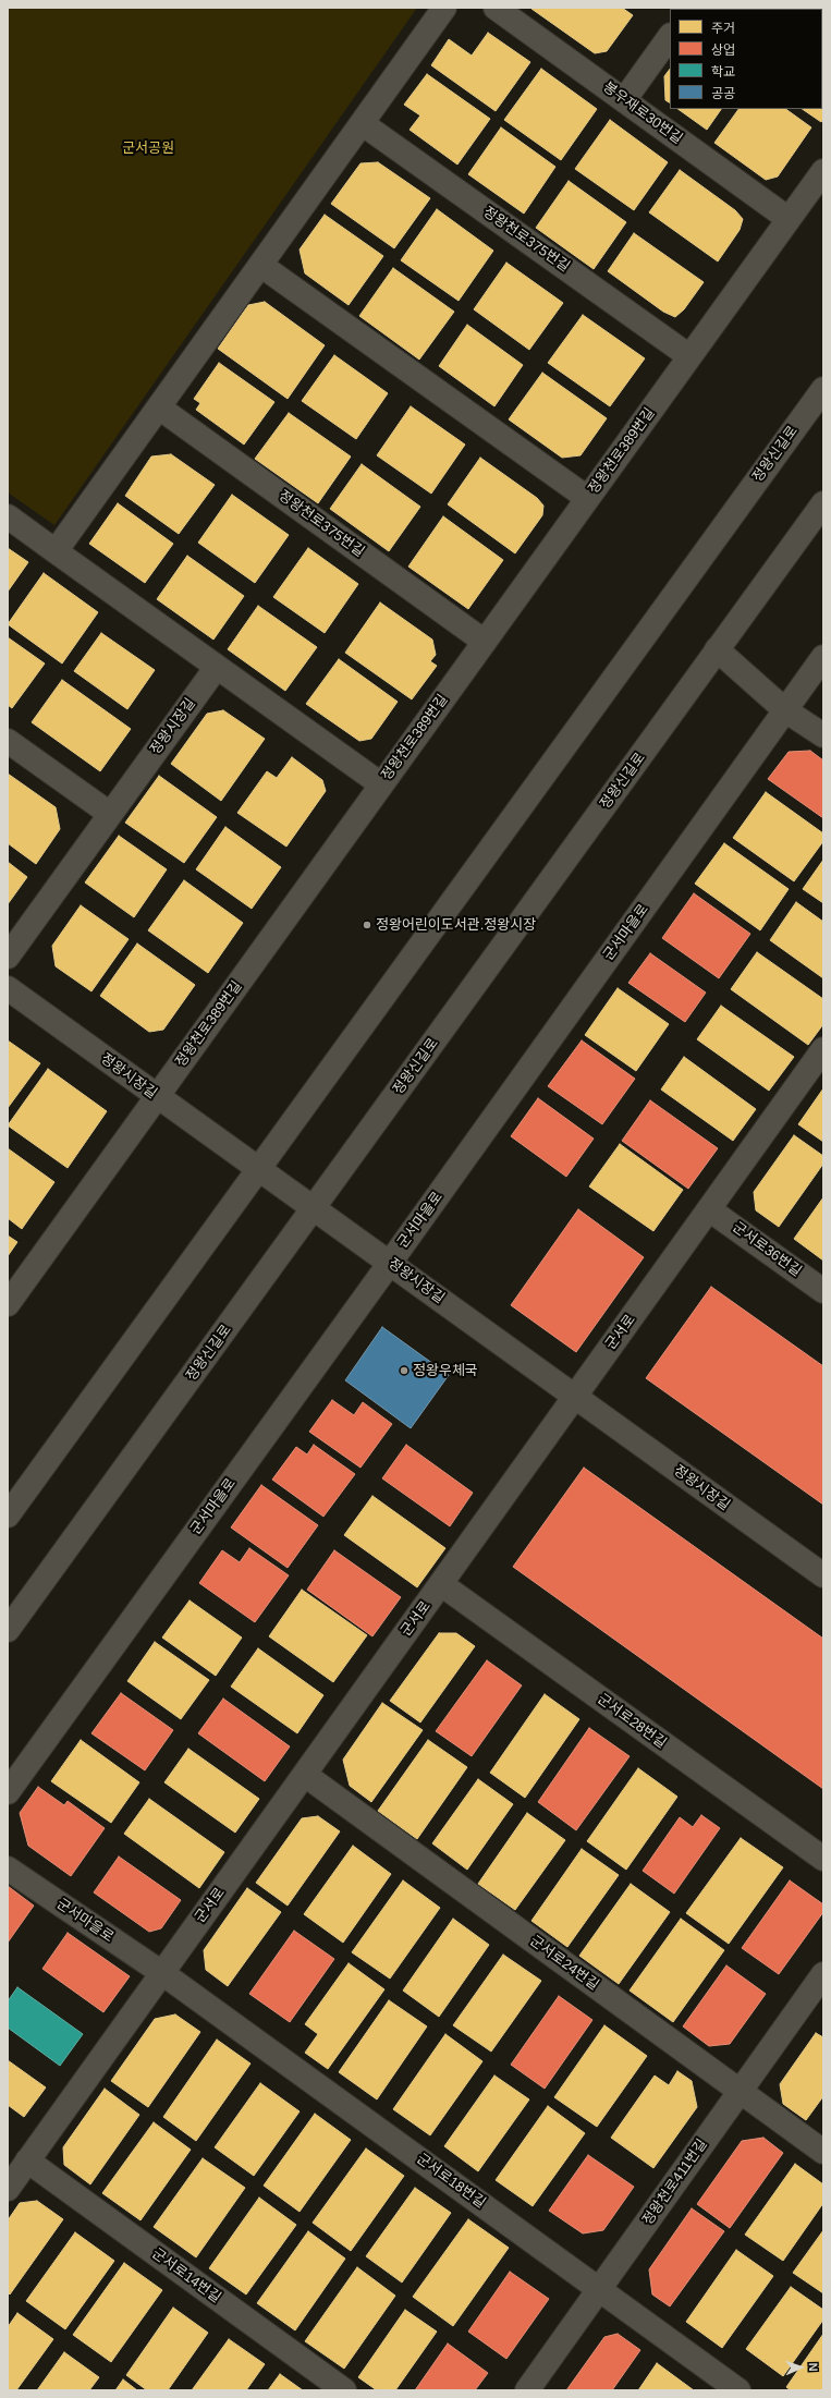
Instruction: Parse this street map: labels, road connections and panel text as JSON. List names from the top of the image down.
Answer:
{
  "streets": {
    "street": [
      "봉우재로30번길",
      "정왕천로375번길",
      "정왕천로389번길",
      "정왕신길로",
      "정왕시장길",
      "군서마을로",
      "군서로36번길",
      "군서로",
      "군서로28번길",
      "군서로24번길",
      "군서로18번길",
      "정왕천로411번길",
      "군서로14번길"
    ]
  },
  "crossings": [
    ["봉우재로30번길", "정왕천로389번길"],
    ["정왕천로375번길", "정왕천로389번길"],
    ["정왕천로389번길", "정왕시장길"],
    ["정왕신길로", "정왕시장길"],
    ["정왕시장길", "군서마을로"],
    ["정왕시장길", "군서로"],
    ["군서마을로", "군서로"],
    ["군서마을로", "군서로18번길"],
    ["군서로36번길", "군서로"],
    ["군서로", "군서로28번길"],
    ["군서로", "군서로24번길"],
    ["군서로", "군서로18번길"],
    ["군서로", "군서로14번길"],
    ["군서로24번길", "정왕천로411번길"],
    ["군서로18번길", "정왕천로411번길"]
  ],
  "parks": ["군서공원"],
  "places": ["정왕어린이도서관.정왕시장", "정왕우체국"],
  "legend": [
    "주거",
    "상업",
    "학교",
    "공공"
  ],
  "north": "right"
}
